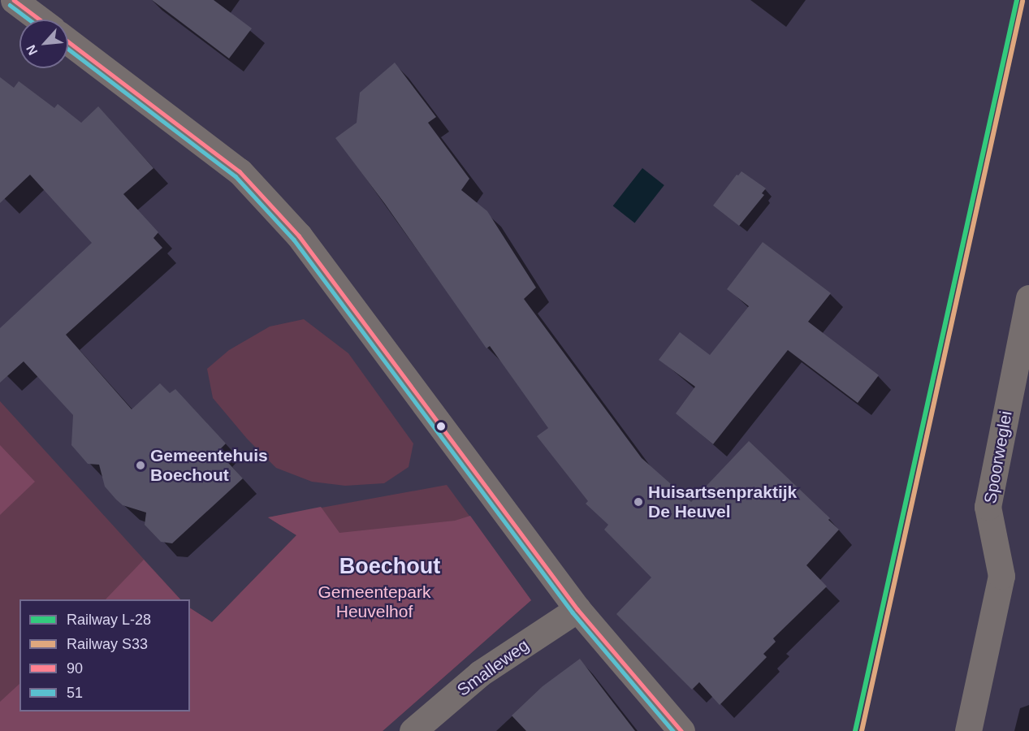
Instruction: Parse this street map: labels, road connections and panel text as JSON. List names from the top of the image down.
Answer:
{
  "streets": {
    "street": ["Spoorweglei", "Smalleweg"]
  },
  "districts": ["Boechout"],
  "parks": ["Gemeentepark Heuvelhof"],
  "places": ["Gemeentehuis Boechout", "Huisartsenpraktijk De Heuvel"],
  "lines": [
    "rail line L-28",
    "transit line 90",
    "rail line S33",
    "transit line 51"
  ],
  "legend": [
    "Railway L-28",
    "Railway S33",
    "90",
    "51"
  ],
  "north": "bottom left"
}
